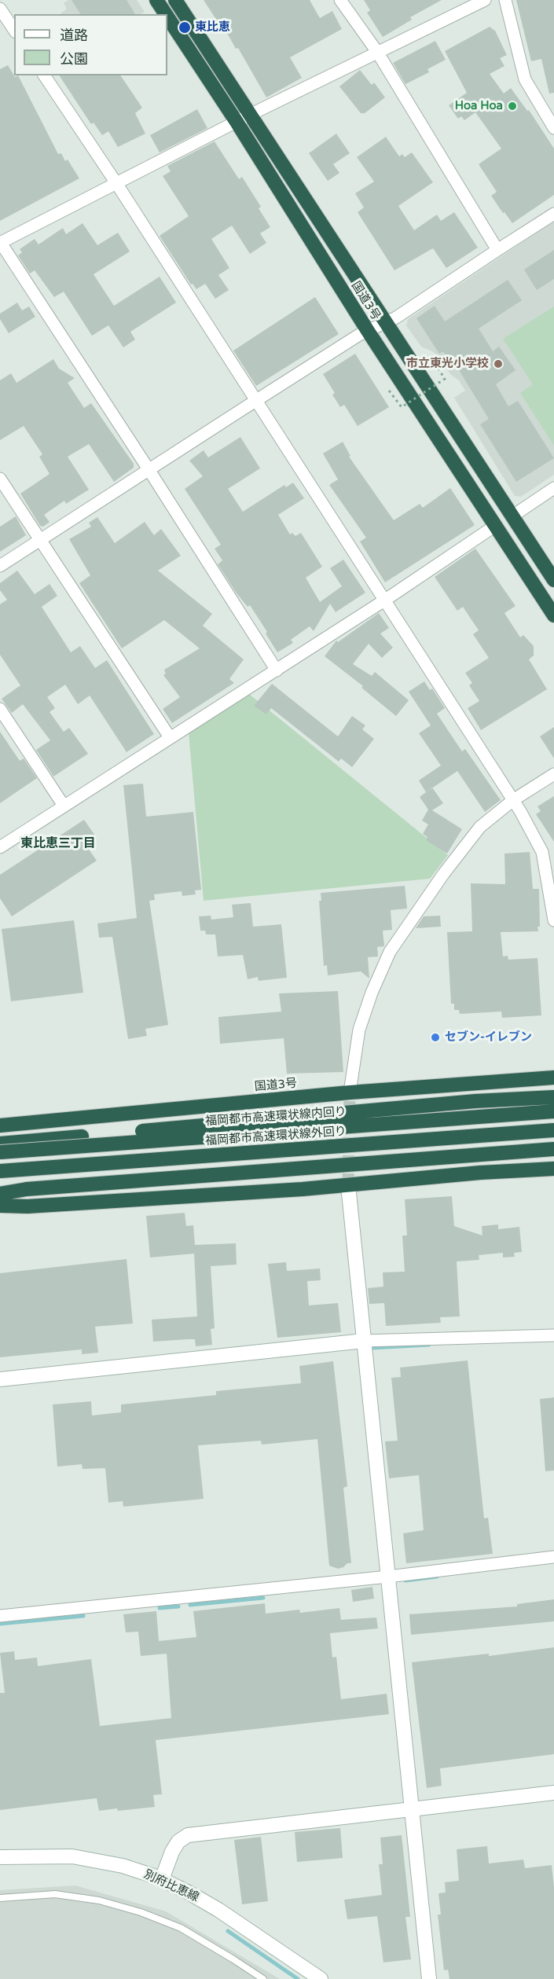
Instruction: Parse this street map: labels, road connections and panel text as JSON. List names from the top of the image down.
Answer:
{
  "streets": {
    "highway": ["国道3号", "福岡都市高速環状線内回り", "福岡都市高速環状線外回り"],
    "street": ["別府比恵線"]
  },
  "districts": ["東比恵三丁目"],
  "places": [
    "東比恵",
    "Hoa Hoa",
    "市立東光小学校",
    "セブン-イレブン"
  ],
  "legend": ["道路", "公園"]
}
